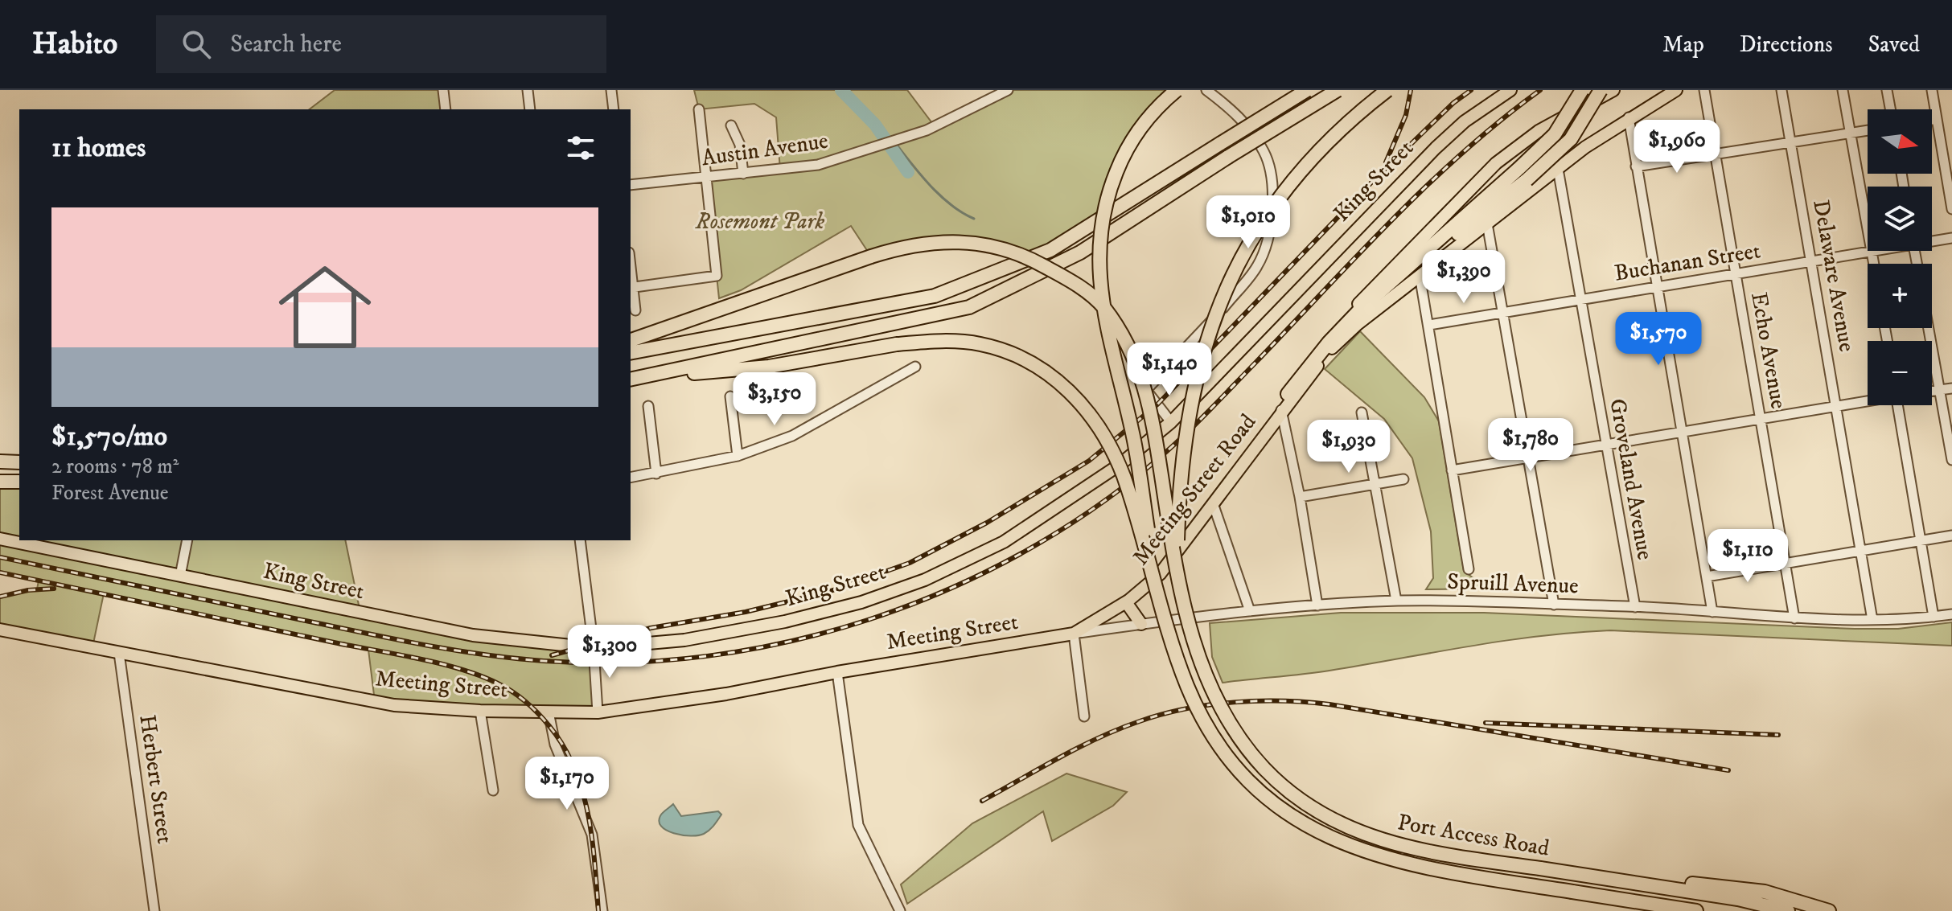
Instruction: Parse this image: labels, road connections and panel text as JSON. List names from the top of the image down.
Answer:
{
  "streets": {
    "highway": ["Port Access Road"],
    "main road": ["King Street", "Meeting Street Road", "Meeting Street"],
    "street": [
      "Austin Avenue",
      "Buchanan Street",
      "Delaware Avenue",
      "Echo Avenue",
      "Groveland Avenue",
      "Spruill Avenue",
      "Herbert Street"
    ]
  },
  "crossings": [
    ["Buchanan Street", "Delaware Avenue"],
    ["Buchanan Street", "Echo Avenue"],
    ["Buchanan Street", "Groveland Avenue"],
    ["Delaware Avenue", "Spruill Avenue"],
    ["Echo Avenue", "Spruill Avenue"],
    ["Groveland Avenue", "Meeting Street Road"],
    ["Groveland Avenue", "Spruill Avenue"],
    ["Meeting Street Road", "Spruill Avenue"],
    ["Meeting Street Road", "Meeting Street"],
    ["Spruill Avenue", "Meeting Street"],
    ["Meeting Street", "Herbert Street"]
  ],
  "parks": ["Rosemont Park"],
  "north": "right",
  "page": {
    "header": "Habito",
    "search": "Search here",
    "nav": ["Map", "Directions", "Saved"],
    "map_buttons": ["+", "−"],
    "heading": "11 homes",
    "price": [
      "$1,960",
      "$1,010",
      "$1,390",
      "$1,570",
      "$1,140",
      "$3,150",
      "$1,780",
      "$1,930",
      "$1,110",
      "$1,300",
      "$1,170"
    ],
    "list": [
      {
        "name": "$1,570/mo",
        "note": "2 rooms · 78 m² · Forest Avenue"
      }
    ]
  }
}
